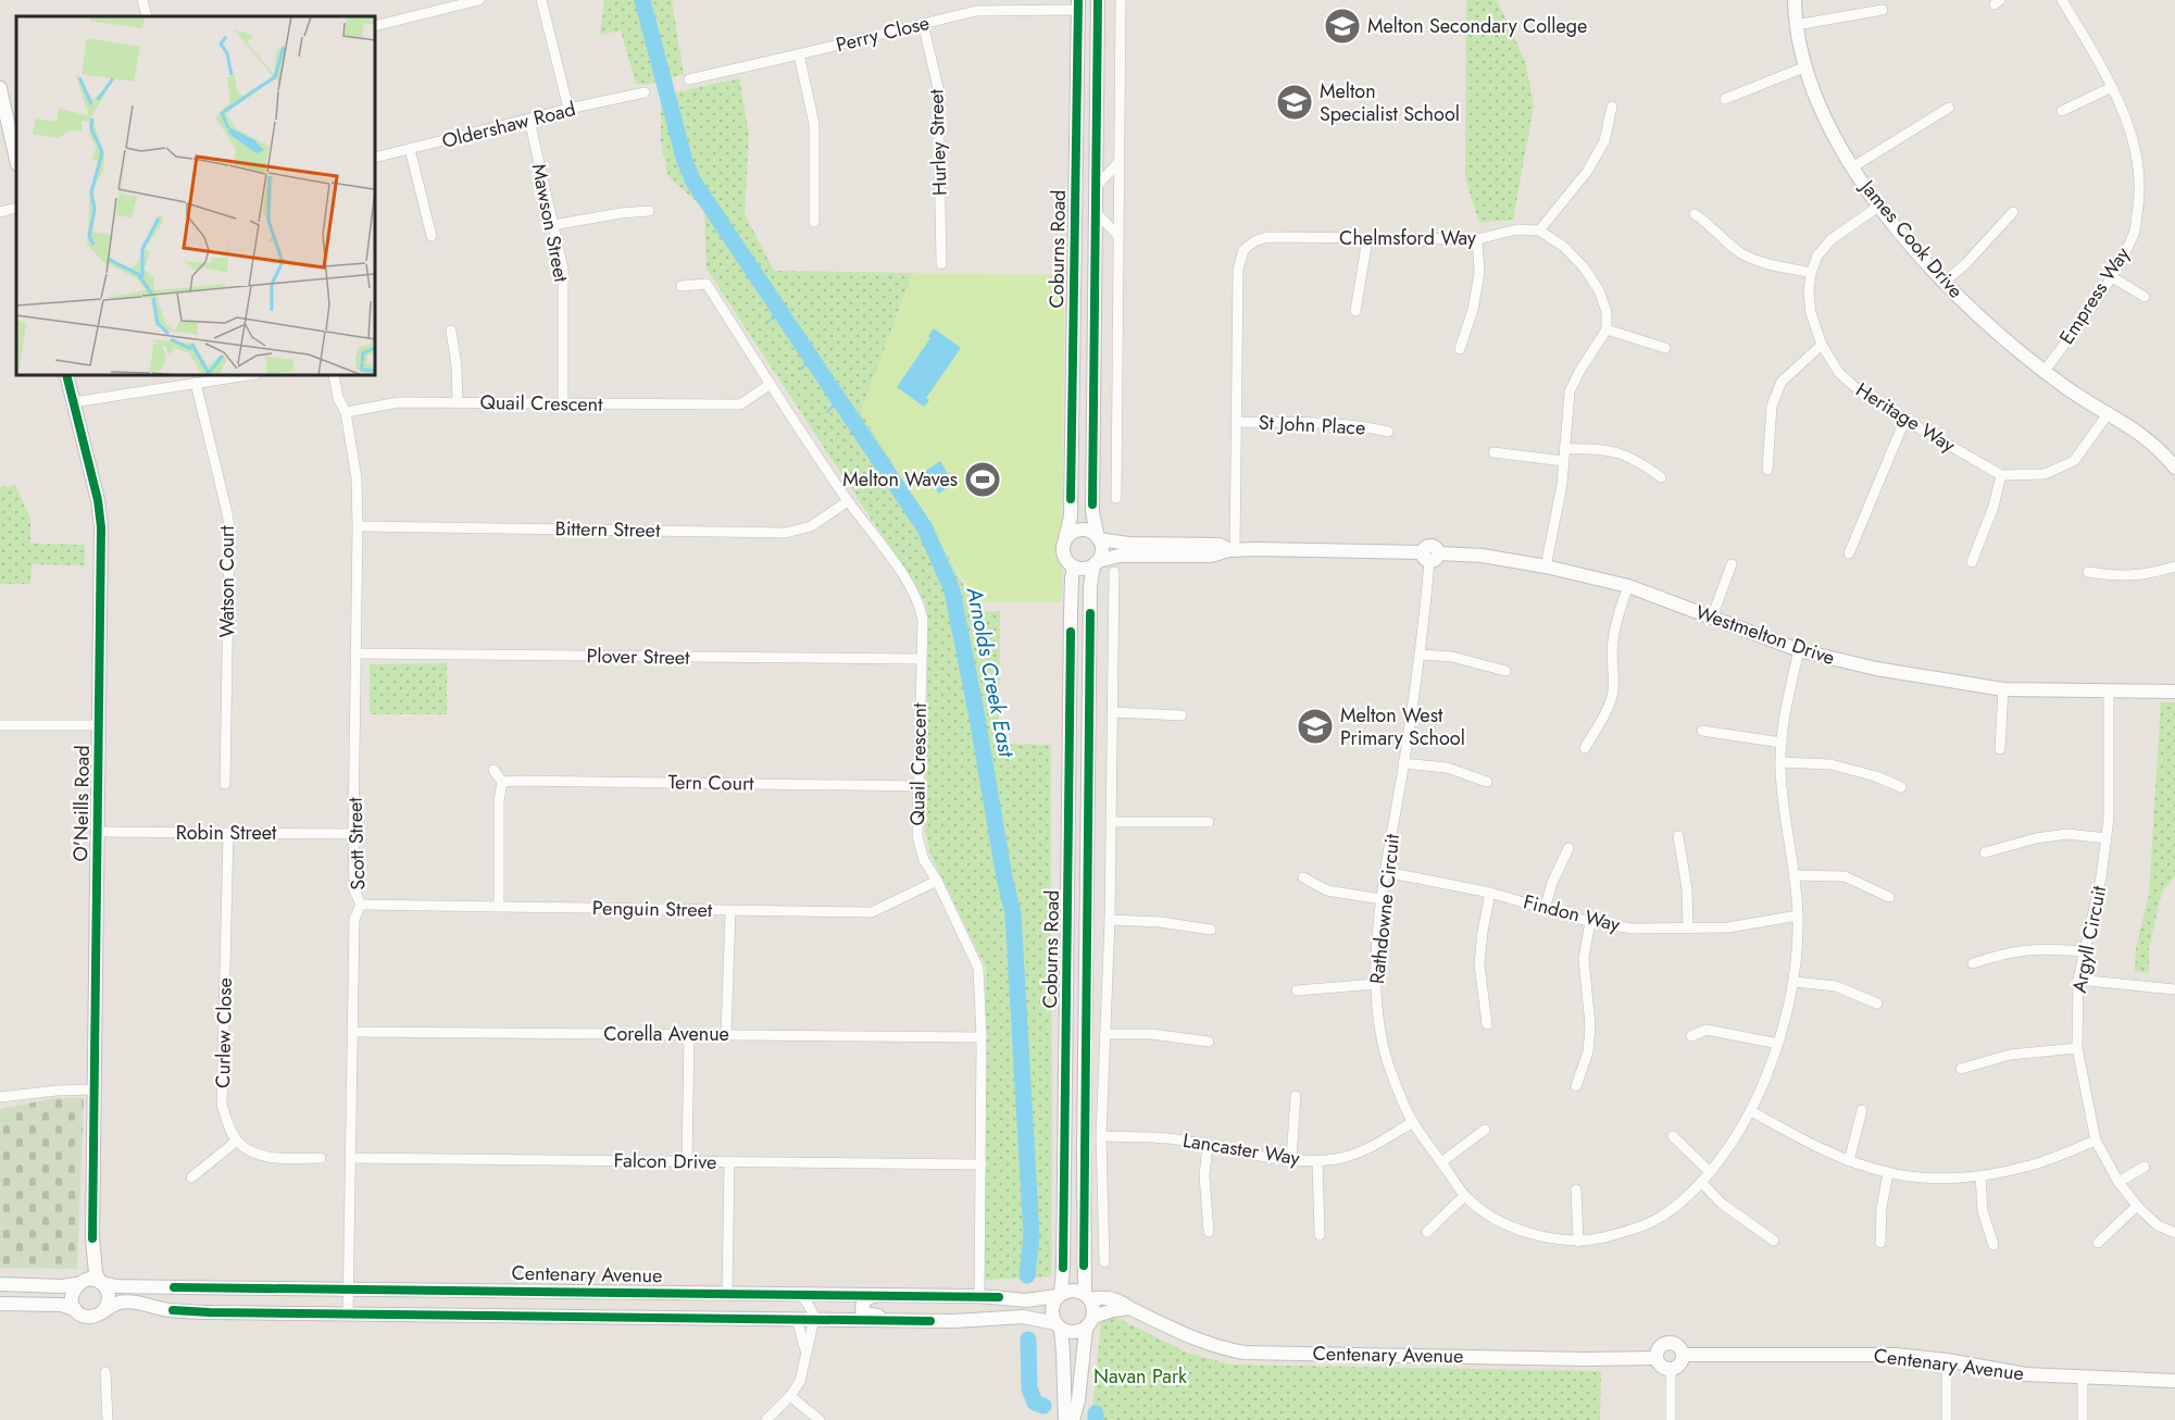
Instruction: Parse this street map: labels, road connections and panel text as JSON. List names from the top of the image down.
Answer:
{
  "streets": {
    "street": [
      "Perry Close",
      "Oldershaw Road",
      "Hurley Street",
      "Mawson Street",
      "Chelmsford Way",
      "James Cook Drive",
      "Coburns Road",
      "Empress Way",
      "Quail Crescent",
      "Heritage Way",
      "St John Place",
      "Bittern Street",
      "Watson Court",
      "Westmelton Drive",
      "Plover Street",
      "Tern Court",
      "O'Neills Road",
      "Robin Street",
      "Scott Street",
      "Penguin Street",
      "Rathdowne Circuit",
      "Findon Way",
      "Argyll Circuit",
      "Curlew Close",
      "Corella Avenue",
      "Lancaster Way",
      "Falcon Drive",
      "Centenary Avenue"
    ]
  },
  "crossings": [
    ["Perry Close", "Hurley Street"],
    ["Perry Close", "Coburns Road"],
    ["Oldershaw Road", "Mawson Street"],
    ["Mawson Street", "Quail Crescent"],
    ["Chelmsford Way", "St John Place"],
    ["Chelmsford Way", "Westmelton Drive"],
    ["James Cook Drive", "Empress Way"],
    ["James Cook Drive", "Heritage Way"],
    ["Coburns Road", "Westmelton Drive"],
    ["Coburns Road", "Centenary Avenue"],
    ["Quail Crescent", "Bittern Street"],
    ["Quail Crescent", "Plover Street"],
    ["Quail Crescent", "Tern Court"],
    ["Quail Crescent", "Scott Street"],
    ["Quail Crescent", "Penguin Street"],
    ["Quail Crescent", "Corella Avenue"],
    ["Quail Crescent", "Falcon Drive"],
    ["Quail Crescent", "Centenary Avenue"],
    ["Bittern Street", "Scott Street"],
    ["Westmelton Drive", "Rathdowne Circuit"],
    ["Westmelton Drive", "Argyll Circuit"],
    ["Plover Street", "Scott Street"],
    ["O'Neills Road", "Robin Street"],
    ["O'Neills Road", "Centenary Avenue"],
    ["Robin Street", "Scott Street"],
    ["Robin Street", "Curlew Close"],
    ["Scott Street", "Penguin Street"],
    ["Scott Street", "Corella Avenue"],
    ["Scott Street", "Falcon Drive"],
    ["Scott Street", "Centenary Avenue"],
    ["Rathdowne Circuit", "Findon Way"],
    ["Rathdowne Circuit", "Lancaster Way"]
  ],
  "water": ["Arnolds Creek East"],
  "parks": ["Navan Park"],
  "places": {
    "school or university": ["Melton Secondary College", "Melton Specialist School", "Melton West Primary School"],
    "sports": ["Melton Waves"]
  }
}
